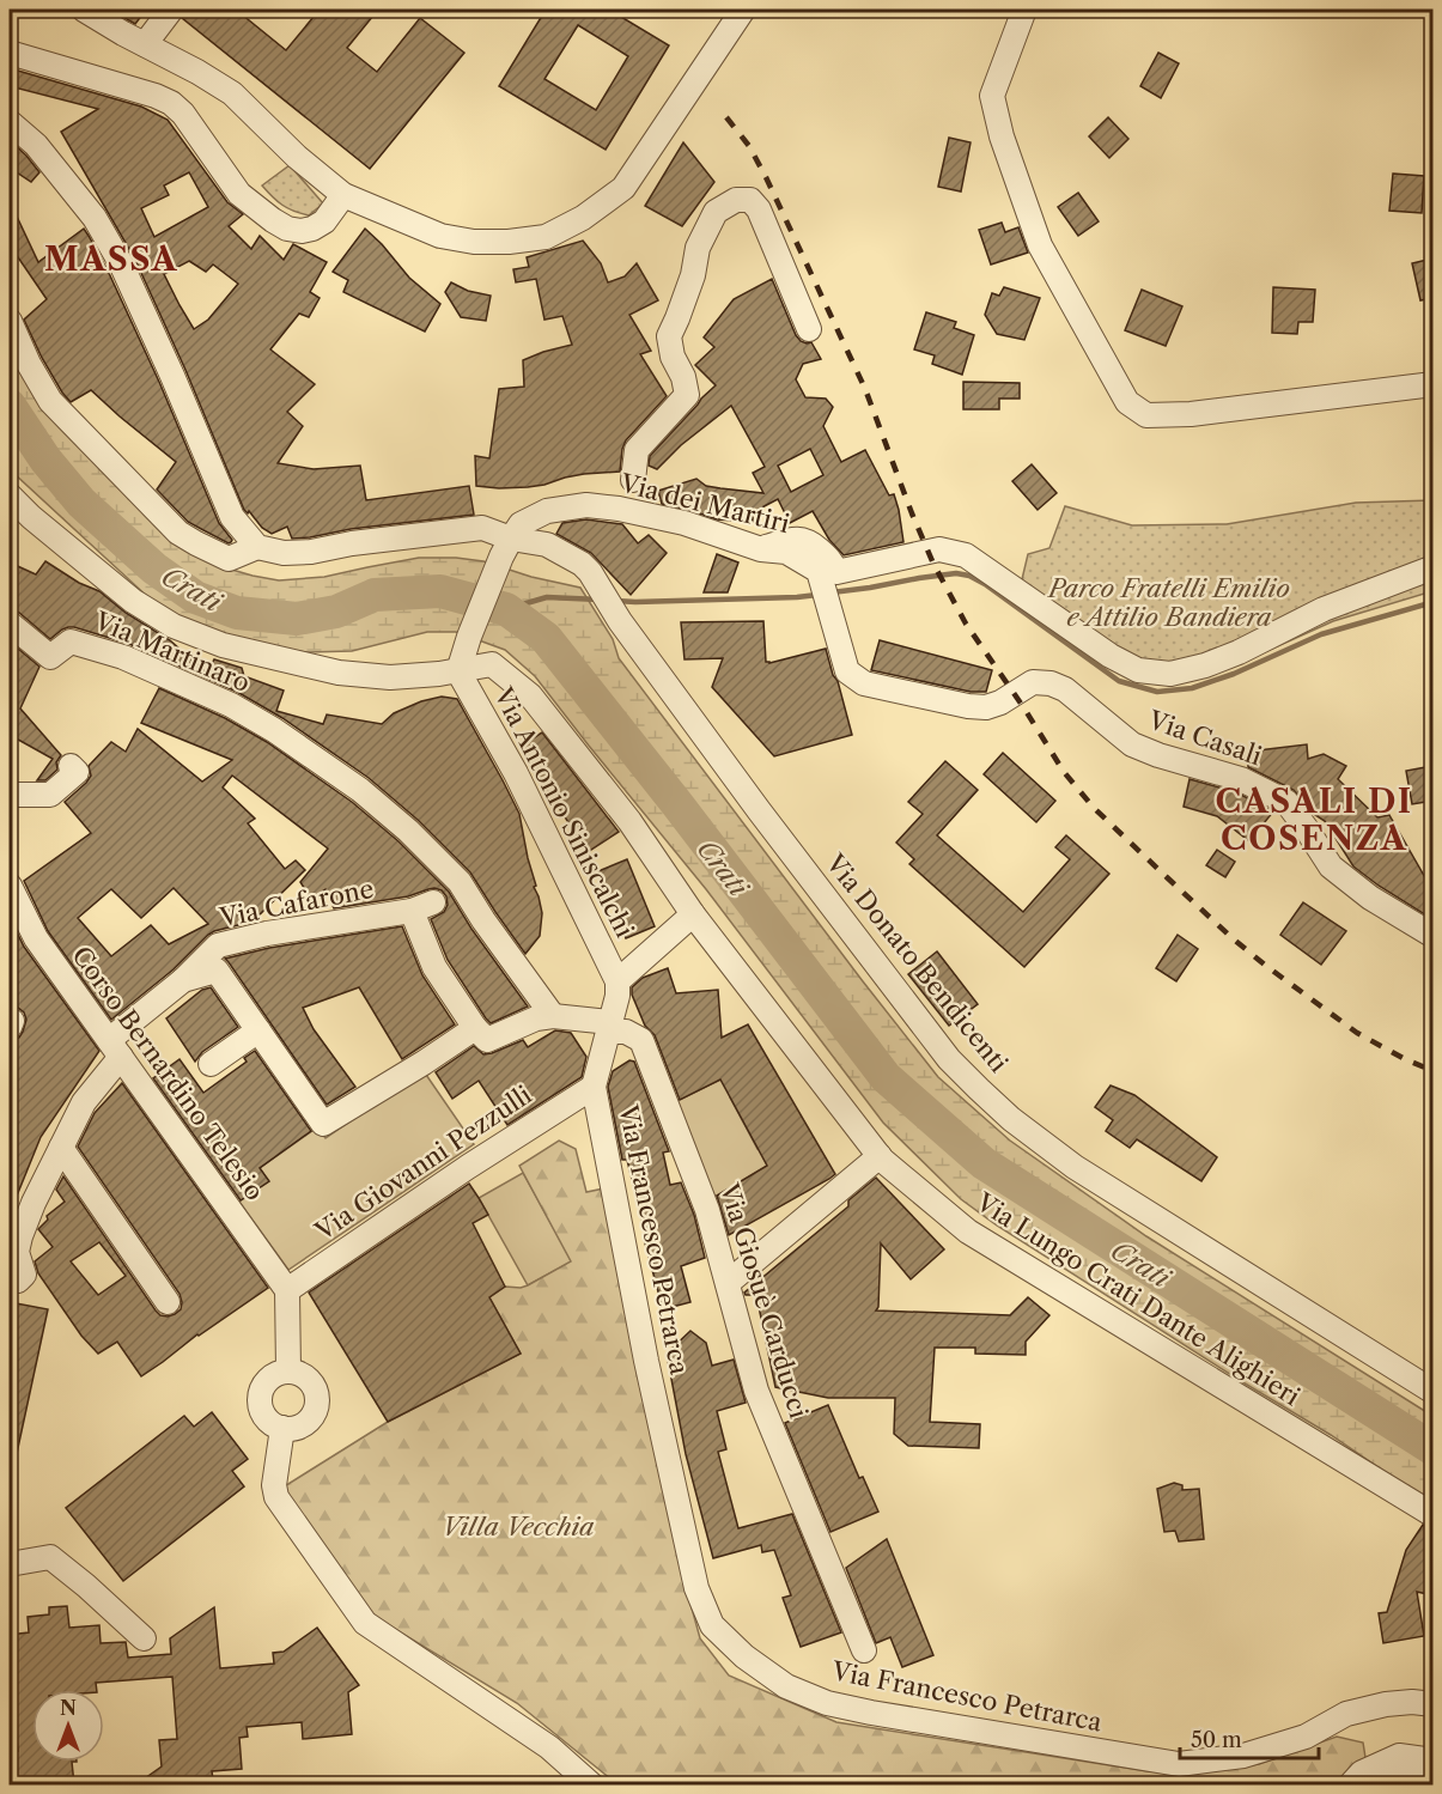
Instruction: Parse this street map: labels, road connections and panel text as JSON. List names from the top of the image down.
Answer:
{
  "streets": {
    "street": [
      "Via dei Martiri",
      "Via Martinaro",
      "Via Casali",
      "Via Antonio Siniscalchi",
      "Via Cafarone",
      "Via Donato Bendicenti",
      "Corso Bernardino Telesio",
      "Via Giovanni Pezzulli",
      "Via Francesco Petrarca",
      "Via Lungo Crati Dante Alighieri",
      "Via Giosuè Carducci"
    ]
  },
  "crossings": [
    ["Via dei Martiri", "Via Casali"],
    ["Via dei Martiri", "Via Donato Bendicenti"],
    ["Via Antonio Siniscalchi", "Via Lungo Crati Dante Alighieri"],
    ["Via Cafarone", "Corso Bernardino Telesio"],
    ["Corso Bernardino Telesio", "Via Giovanni Pezzulli"],
    ["Via Giovanni Pezzulli", "Via Francesco Petrarca"]
  ],
  "districts": ["MASSA", "CASALI DI COSENZA"],
  "water": ["Crati"],
  "parks": ["Parco Fratelli Emilio e Attilio Bandiera", "Villa Vecchia"],
  "scale_bar": "50 m",
  "north": "top"
}
